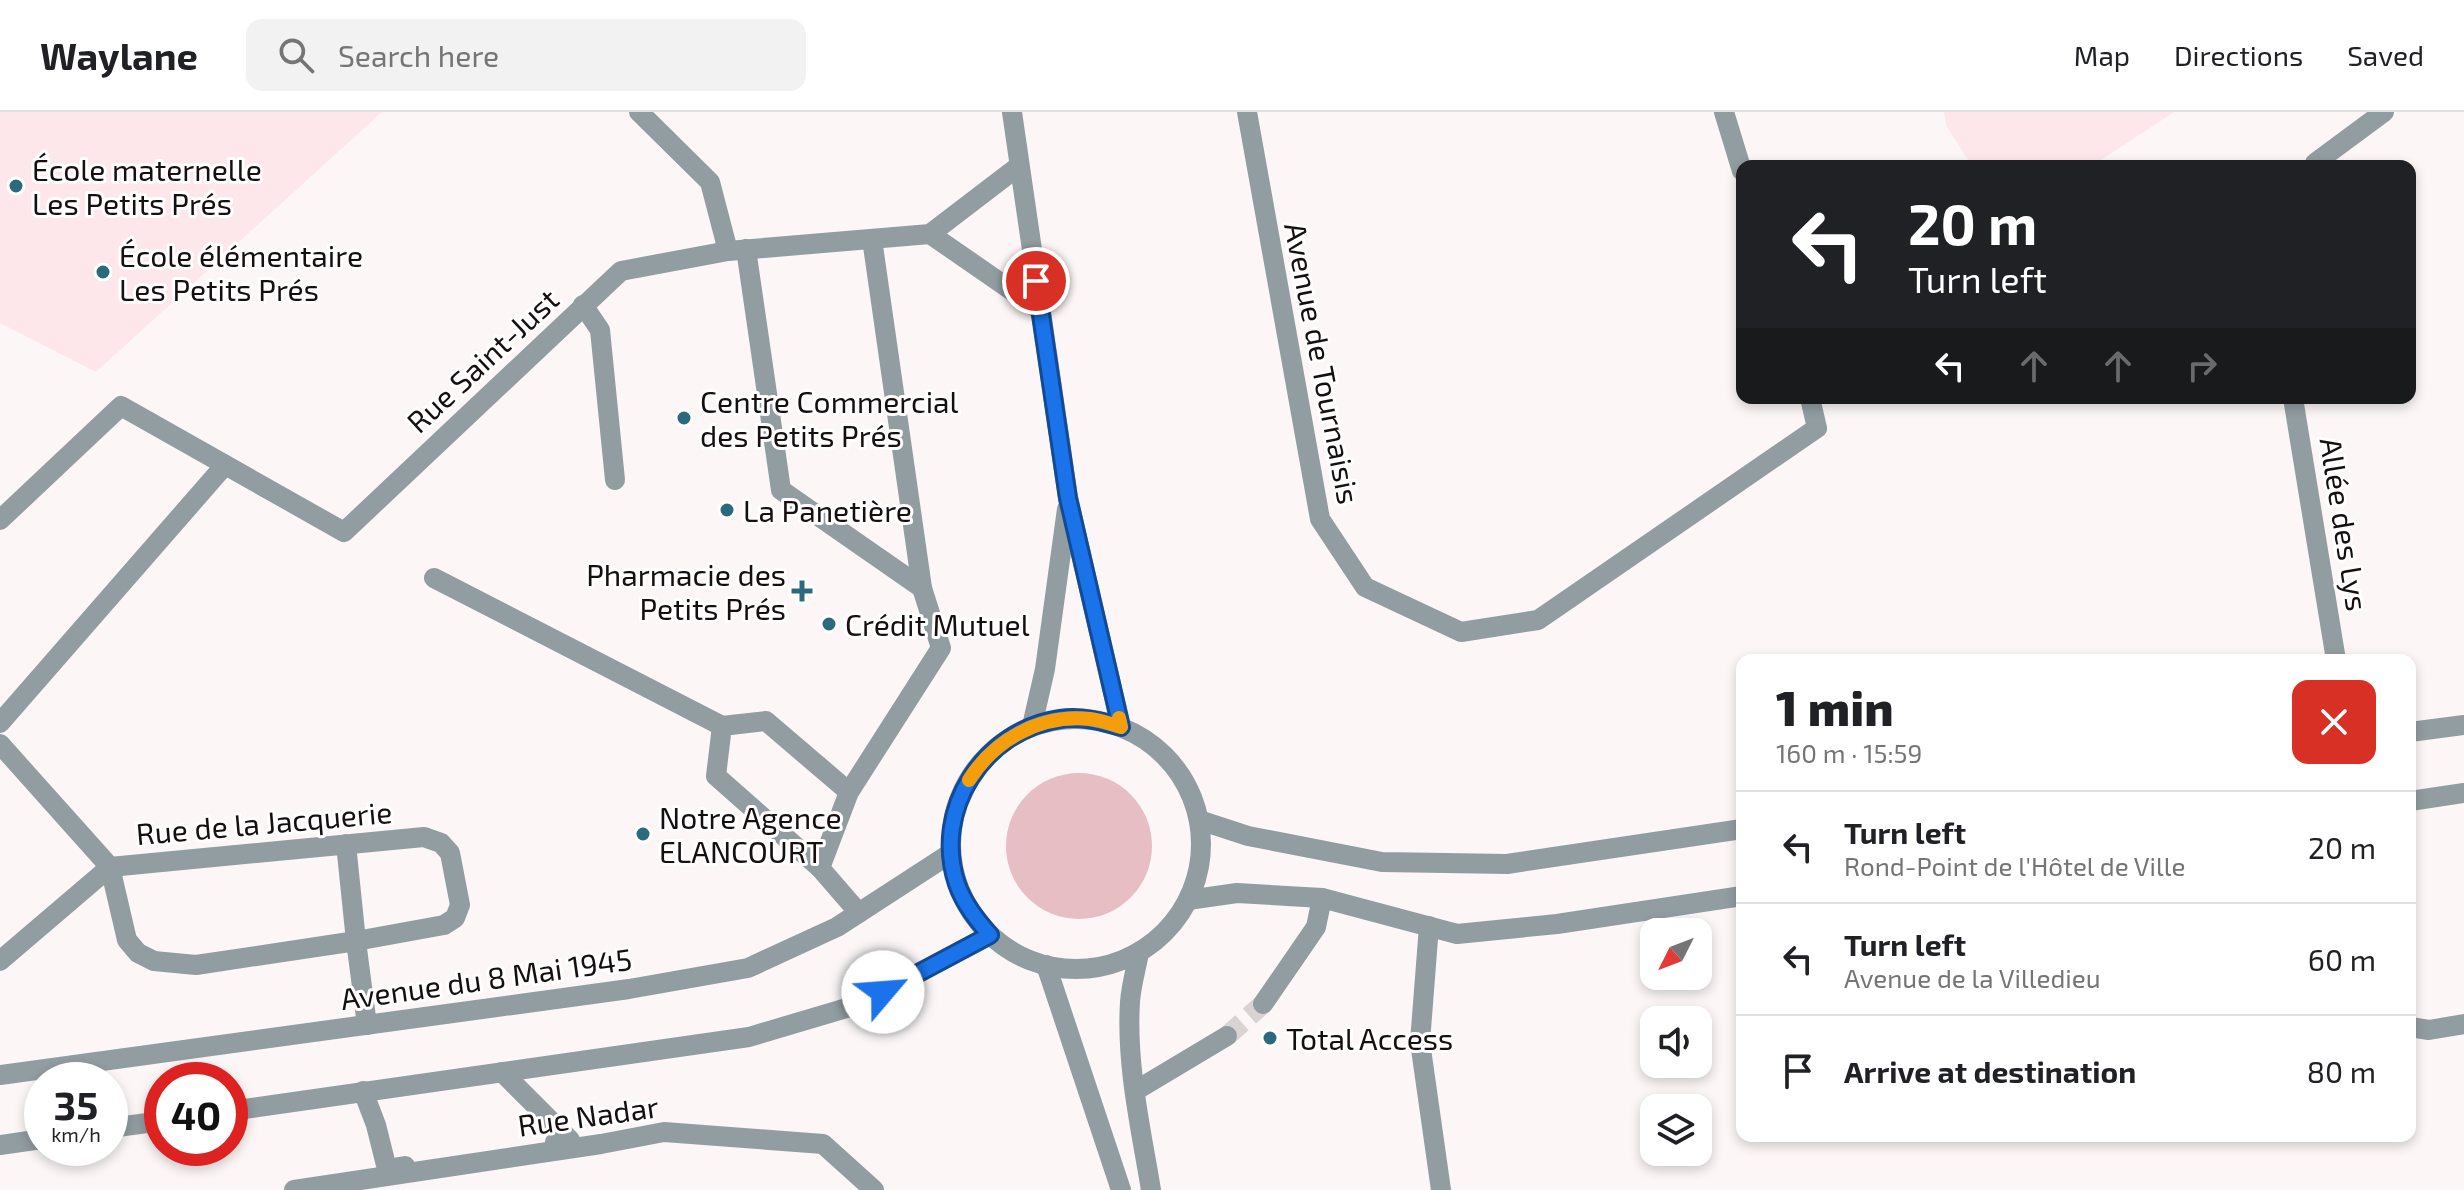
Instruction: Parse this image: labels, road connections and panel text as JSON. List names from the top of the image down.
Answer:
{
  "streets": {
    "street": [
      "Rue Saint-Just",
      "Avenue de Tournaisis",
      "Allée des Lys",
      "Rue de la Jacquerie",
      "Avenue du 8 Mai 1945",
      "Rue Nadar"
    ]
  },
  "places": {
    "other": [
      "École maternelle Les Petits Prés",
      "École élémentaire Les Petits Prés",
      "Centre Commercial des Petits Prés",
      "La Panetière",
      "Crédit Mutuel",
      "Notre Agence ELANCOURT",
      "Total Access"
    ],
    "health": ["Pharmacie des Petits Prés"]
  },
  "north": "bottom left",
  "page": {
    "header": "Waylane",
    "search": "Search here",
    "nav": ["Map", "Directions", "Saved"],
    "turn": ["20 m", "Turn left"],
    "heading": ["1 min", "160 m · 15:59"],
    "list": [
      {
        "name": "Turn left",
        "note": "Rond-Point de l'Hôtel de Ville",
        "value": "20 m"
      },
      {
        "name": "Turn left",
        "note": "Avenue de la Villedieu",
        "value": "60 m"
      },
      {
        "name": "Arrive at destination",
        "value": "80 m"
      }
    ],
    "speed": "35 km/h",
    "limit": "40"
  }
}
